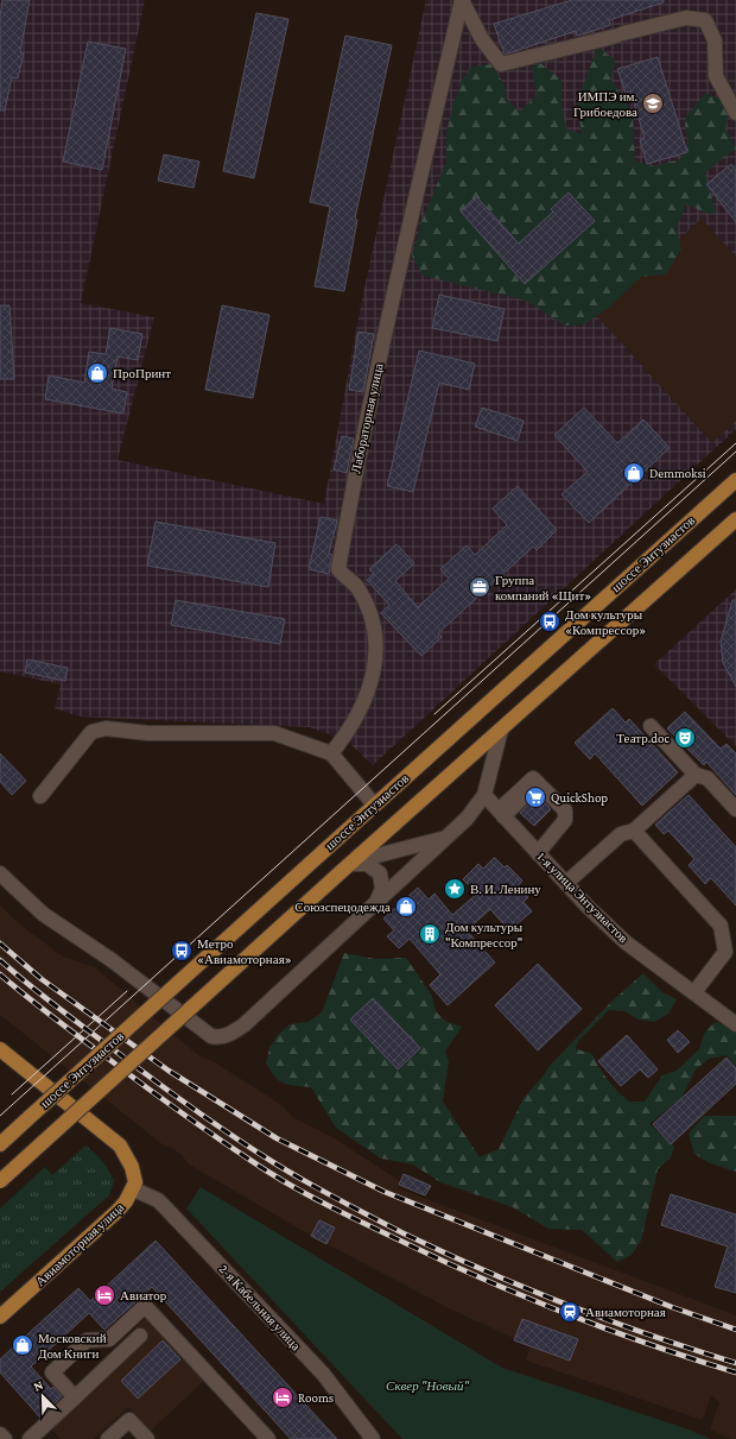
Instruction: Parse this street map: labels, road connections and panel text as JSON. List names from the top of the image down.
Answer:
{
  "streets": {
    "main road": ["шоссе Энтузиастов", "Авиамоторная улица"],
    "street": ["Лабораторная улица", "1-я улица Энтузиастов", "2-я Кабельная улица"]
  },
  "crossings": [
    ["Авиамоторная улица", "2-я Кабельная улица"]
  ],
  "parks": ["Сквер \"Новый\""],
  "places": {
    "school or university": ["ИМПЭ им. Грибоедова"],
    "shop": [
      "ПроПринт",
      "Demmoksi",
      "Союзспецодежда",
      "Московский Дом Книги"
    ],
    "office": ["Группа компаний «Щит»"],
    "bus stop": ["Дом культуры «Компрессор»", "Метро «Авиамоторная»"],
    "theatre": ["Театр.doc"],
    "supermarket": ["QuickShop"],
    "place": ["В. И. Ленину"],
    "building": ["Дом культуры \"Компрессор\""],
    "hotel": ["Авиатор", "Rooms"],
    "station": ["Авиамоторная"]
  },
  "north": "top left"
}
